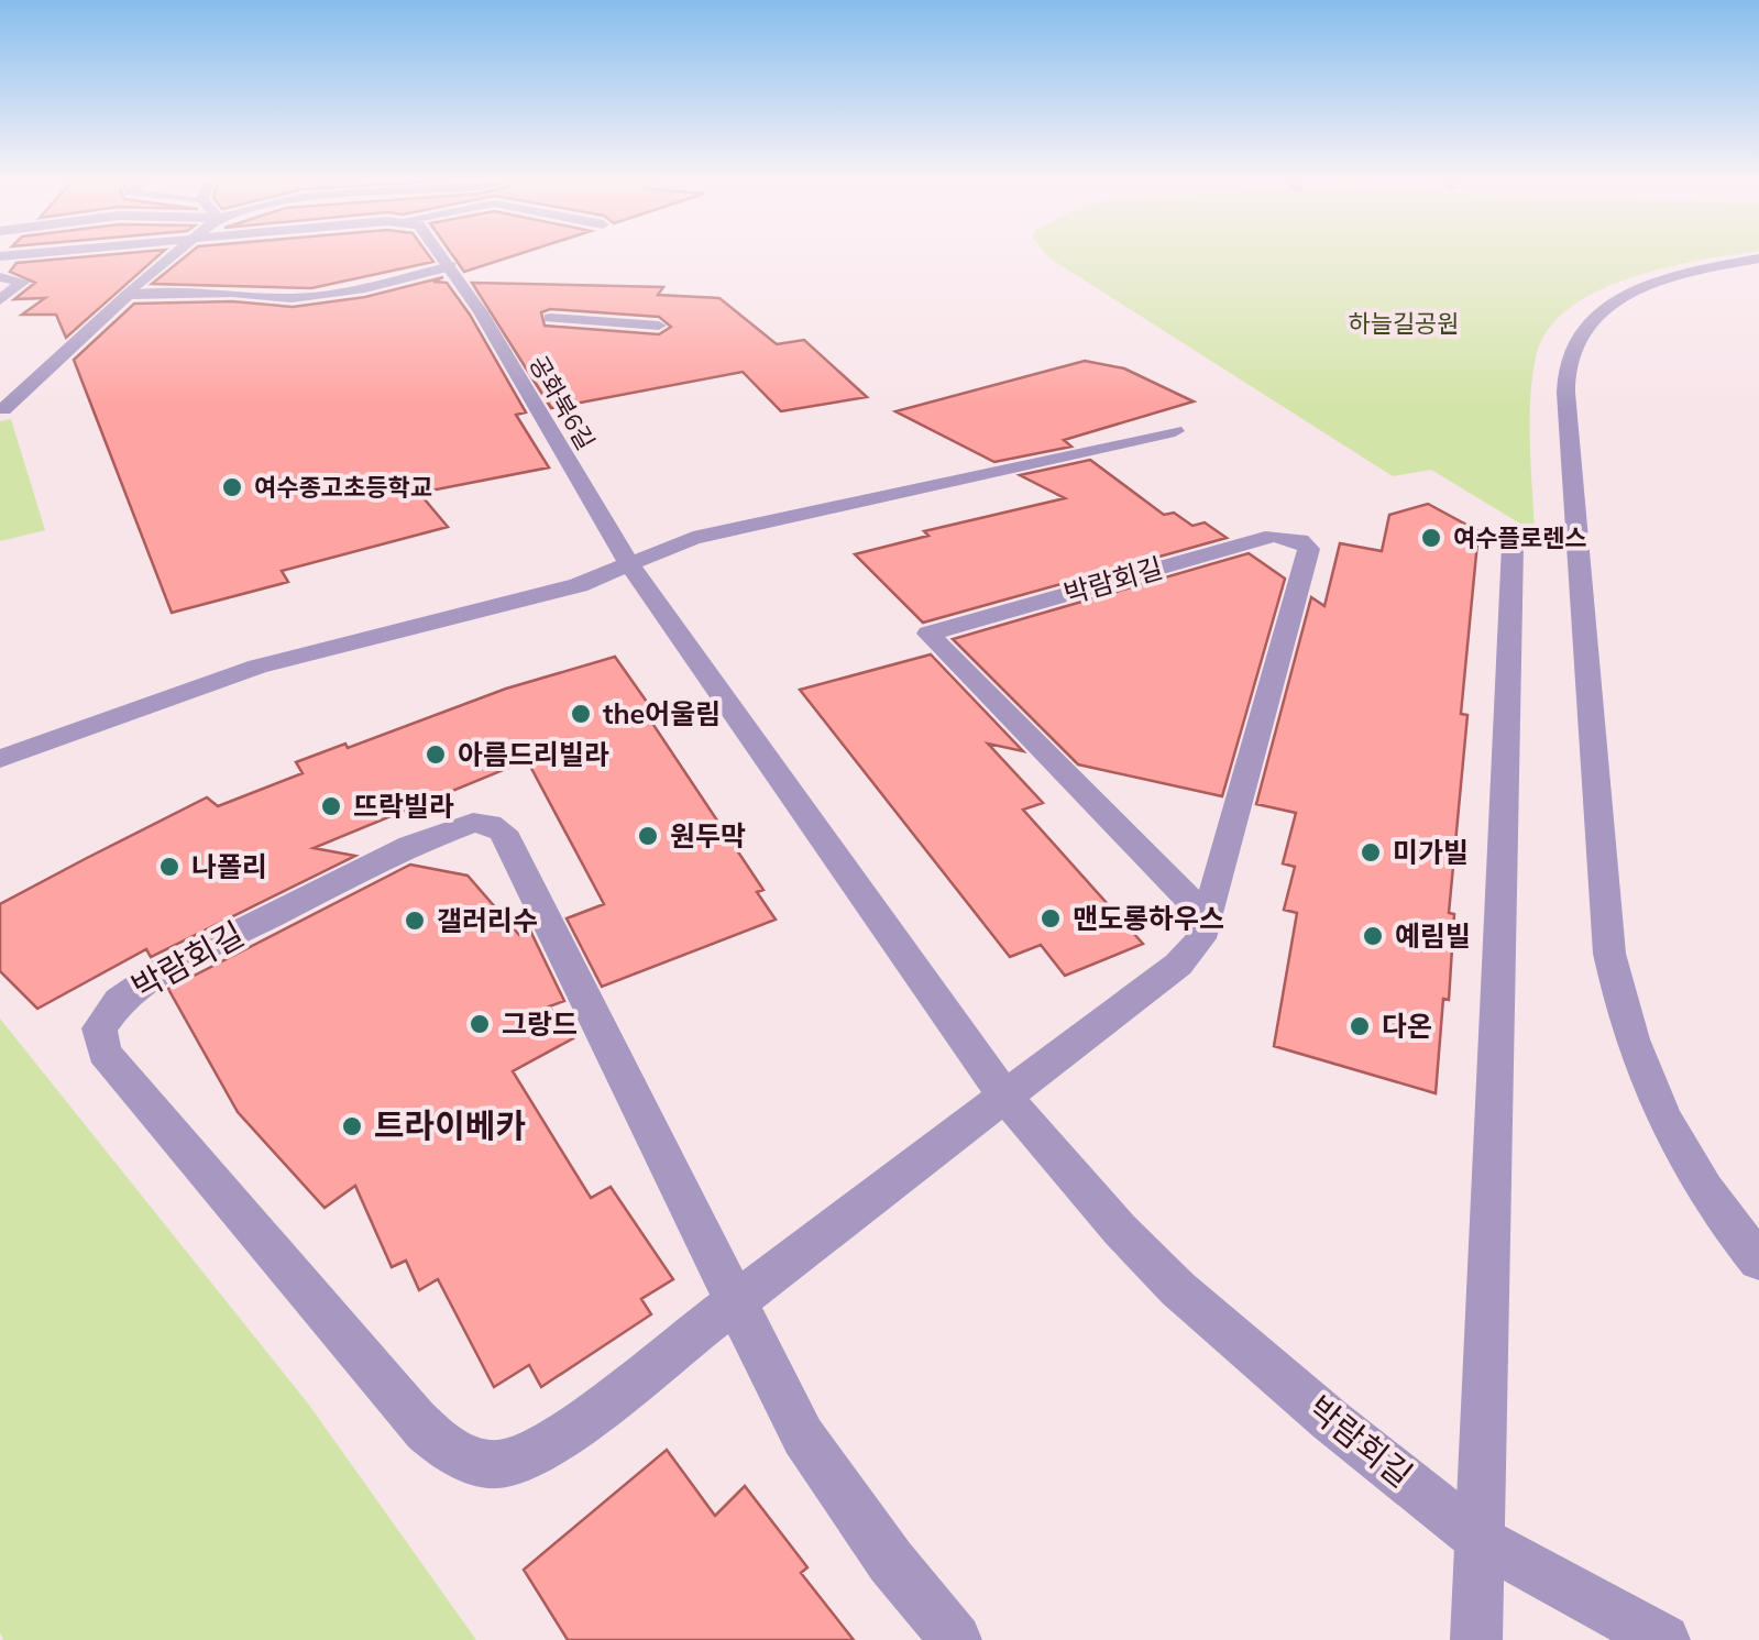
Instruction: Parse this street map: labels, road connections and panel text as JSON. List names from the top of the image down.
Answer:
{
  "streets": {
    "street": ["공화북6길", "박람회길"]
  },
  "crossings": [
    ["공화북6길", "박람회길"]
  ],
  "parks": ["하늘길공원"],
  "places": [
    "여수종고초등학교",
    "여수플로렌스",
    "the어울림",
    "아름드리빌라",
    "뜨락빌라",
    "원두막",
    "미가빌",
    "나폴리",
    "맨도롱하우스",
    "갤러리수",
    "예림빌",
    "그랑드",
    "다온",
    "트라이베카"
  ]
}
